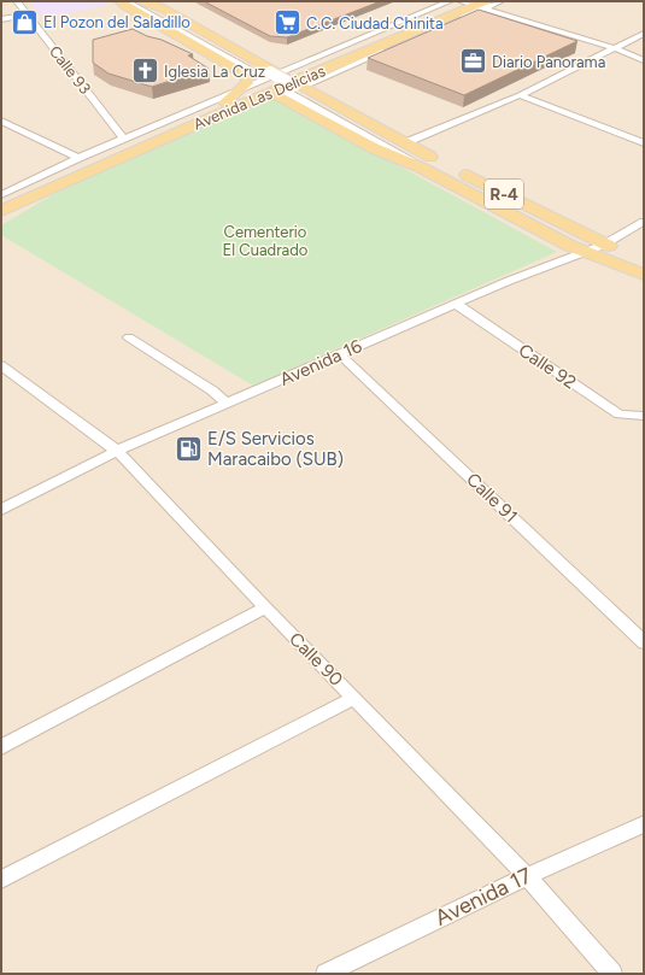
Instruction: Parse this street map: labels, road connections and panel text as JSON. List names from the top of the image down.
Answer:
{
  "streets": {
    "main road": ["Avenida Las Delicias", "R-4"],
    "street": [
      "Calle 93",
      "Avenida 16",
      "Calle 92",
      "Calle 91",
      "Calle 90",
      "Avenida 17"
    ]
  },
  "crossings": [
    ["Calle 93", "Avenida Las Delicias"],
    ["R-4", "Avenida 16"],
    ["Avenida 16", "Calle 92"],
    ["Avenida 16", "Calle 91"],
    ["Avenida 16", "Calle 90"],
    ["Calle 90", "Avenida 17"]
  ],
  "parks": ["Cementerio El Cuadrado"],
  "places": {
    "shop": ["El Pozon del Saladillo"],
    "supermarket": ["C.C. Ciudad Chinita"],
    "office": ["Diario Panorama"],
    "church": ["Iglesia La Cruz"],
    "fuel station": ["E/S Servicios Maracaibo (SUB)"]
  }
}
